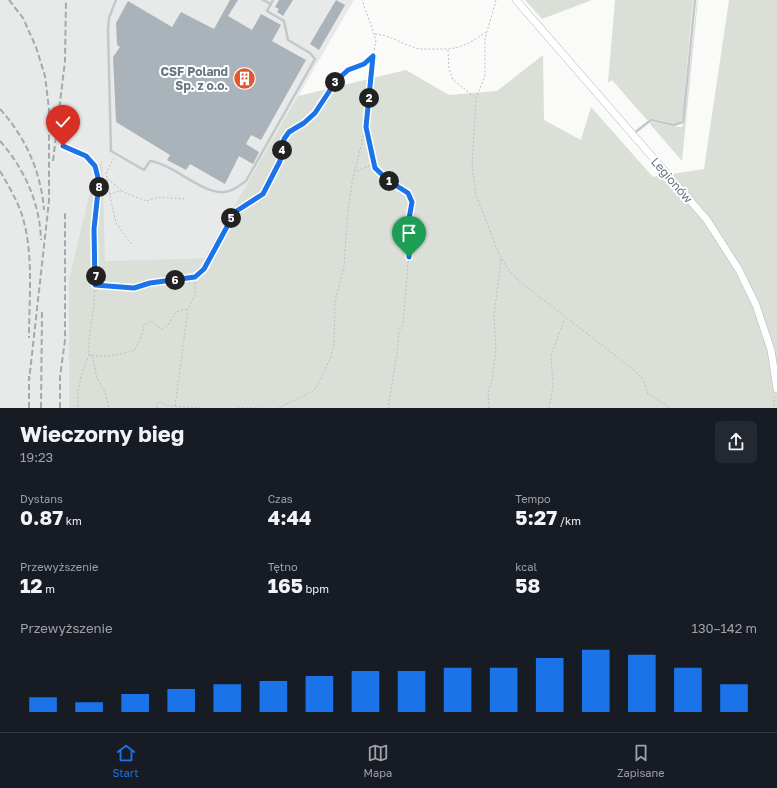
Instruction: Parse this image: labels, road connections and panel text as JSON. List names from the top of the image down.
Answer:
{
  "streets": {
    "street": ["Legionów"]
  },
  "places": {
    "building": ["CSF Poland Sp. z o.o."]
  },
  "page": {
    "pins": [
      "3",
      "2",
      "4",
      "1",
      "8",
      "5",
      "7",
      "6"
    ],
    "heading": ["Wieczorny bieg", "19:23"],
    "stats": [
      ["Dystans", "0.87 km"],
      ["Czas", "4:44"],
      ["Tempo", "5:27 /km"],
      ["Przewyższenie", "12 m"],
      ["Tętno", "165 bpm"],
      ["kcal", "58"]
    ],
    "chart": ["Przewyższenie", "130–142 m"],
    "tabs": ["Start", "Mapa", "Zapisane"]
  }
}
